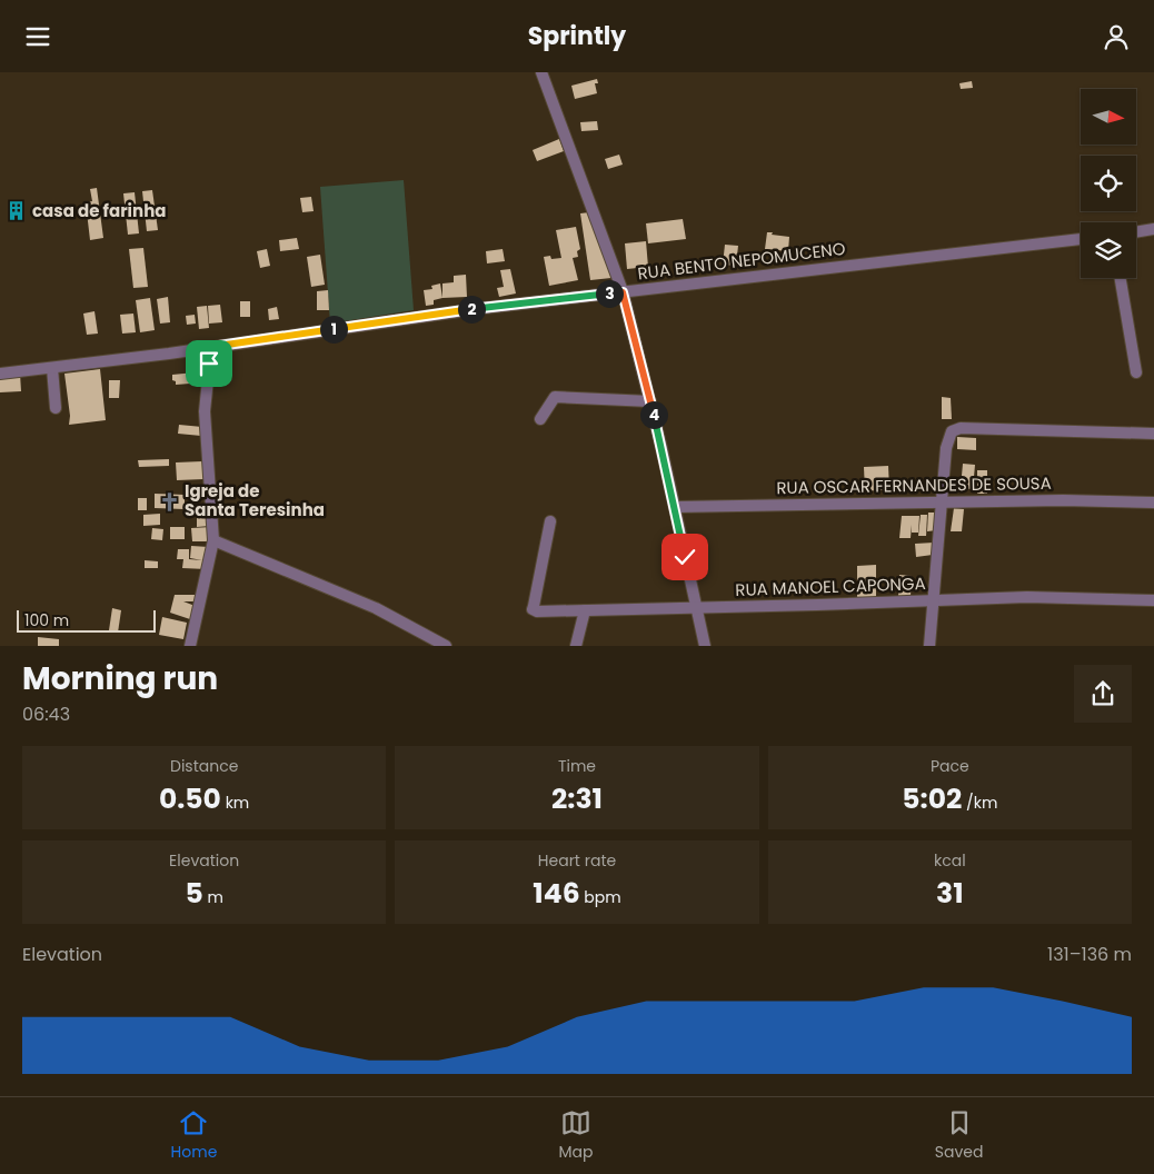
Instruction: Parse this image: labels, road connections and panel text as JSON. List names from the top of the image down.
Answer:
{
  "streets": {
    "street": ["RUA BENTO NEPOMUCENO", "RUA OSCAR FERNANDES DE SOUSA", "RUA MANOEL CAPONGA"]
  },
  "places": {
    "building": ["casa de farinha"],
    "church": ["Igreja de Santa Teresinha"]
  },
  "scale_bar": "100 m",
  "north": "right",
  "page": {
    "header": "Sprintly",
    "pins": [
      "3",
      "2",
      "1",
      "4"
    ],
    "scale": "100 m",
    "heading": ["Morning run", "06:43"],
    "stats": [
      ["Distance", "0.50 km"],
      ["Time", "2:31"],
      ["Pace", "5:02 /km"],
      ["Elevation", "5 m"],
      ["Heart rate", "146 bpm"],
      ["kcal", "31"]
    ],
    "chart": ["Elevation", "131–136 m"],
    "tabs": ["Home", "Map", "Saved"]
  }
}
